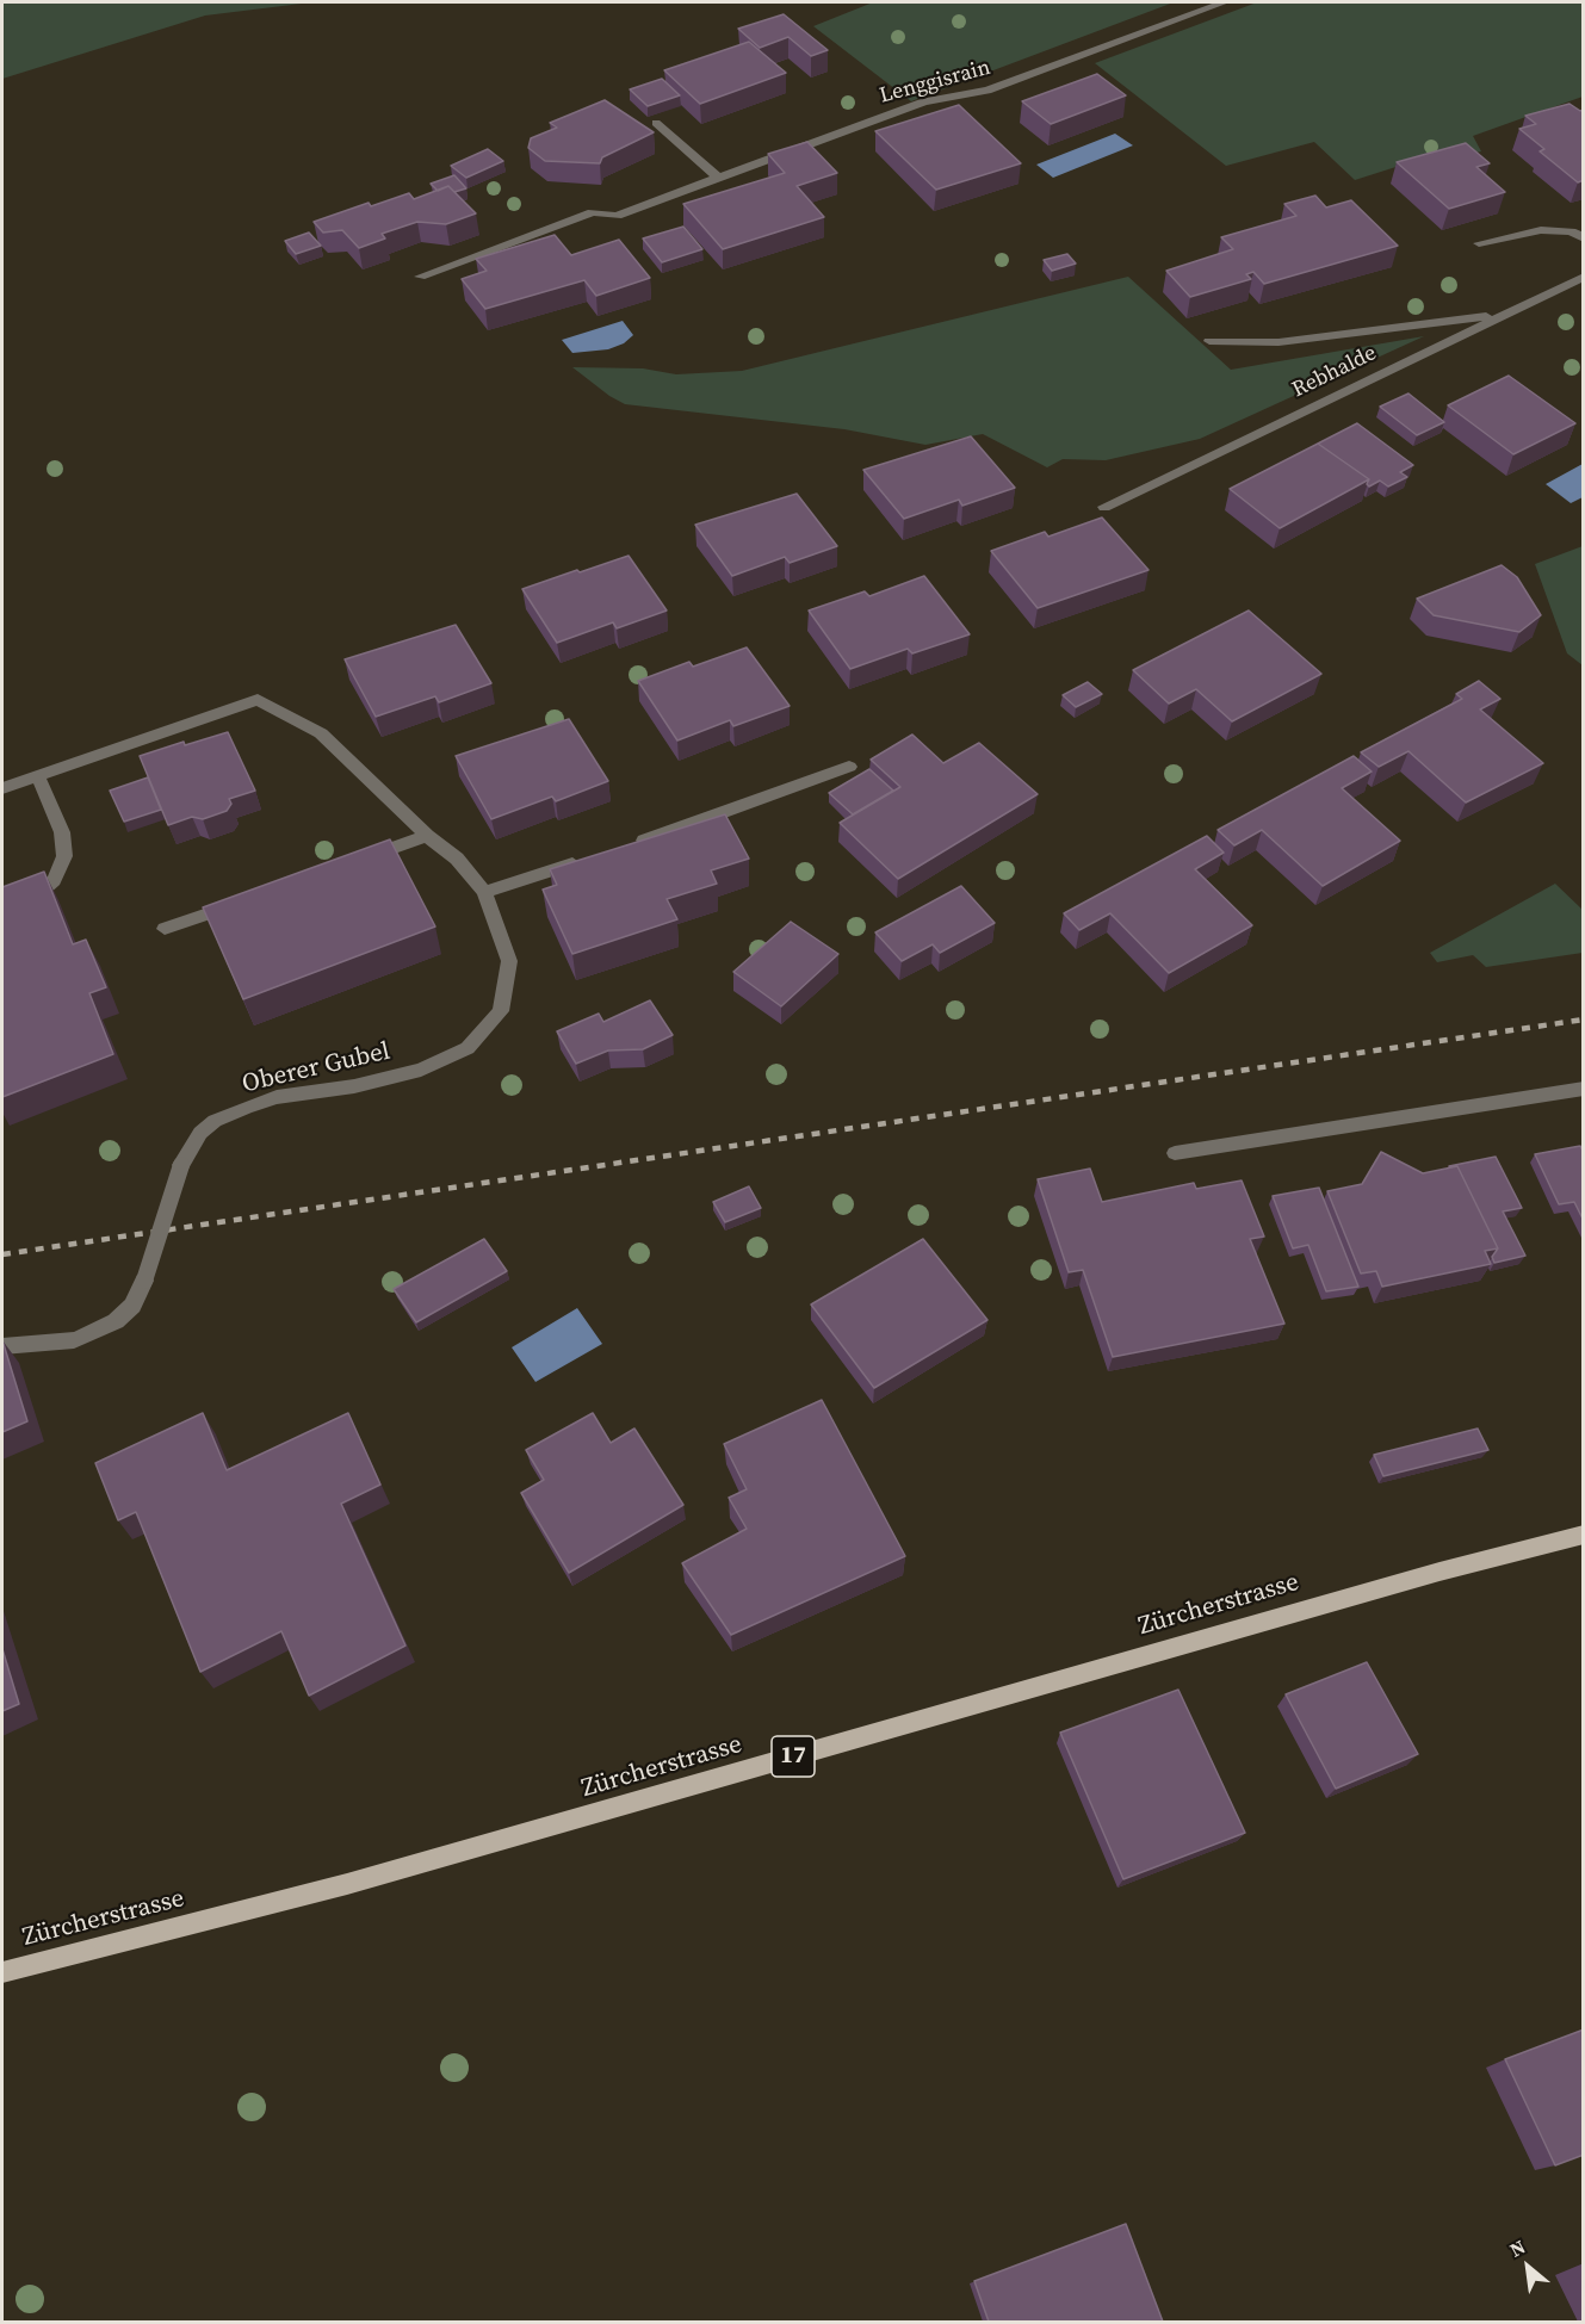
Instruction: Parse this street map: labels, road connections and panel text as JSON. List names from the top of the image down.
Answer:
{
  "streets": {
    "main road": ["Zürcherstrasse", "17"],
    "street": ["Lenggisrain", "Rebhalde", "Oberer Gubel"]
  },
  "north": "top left"
}
